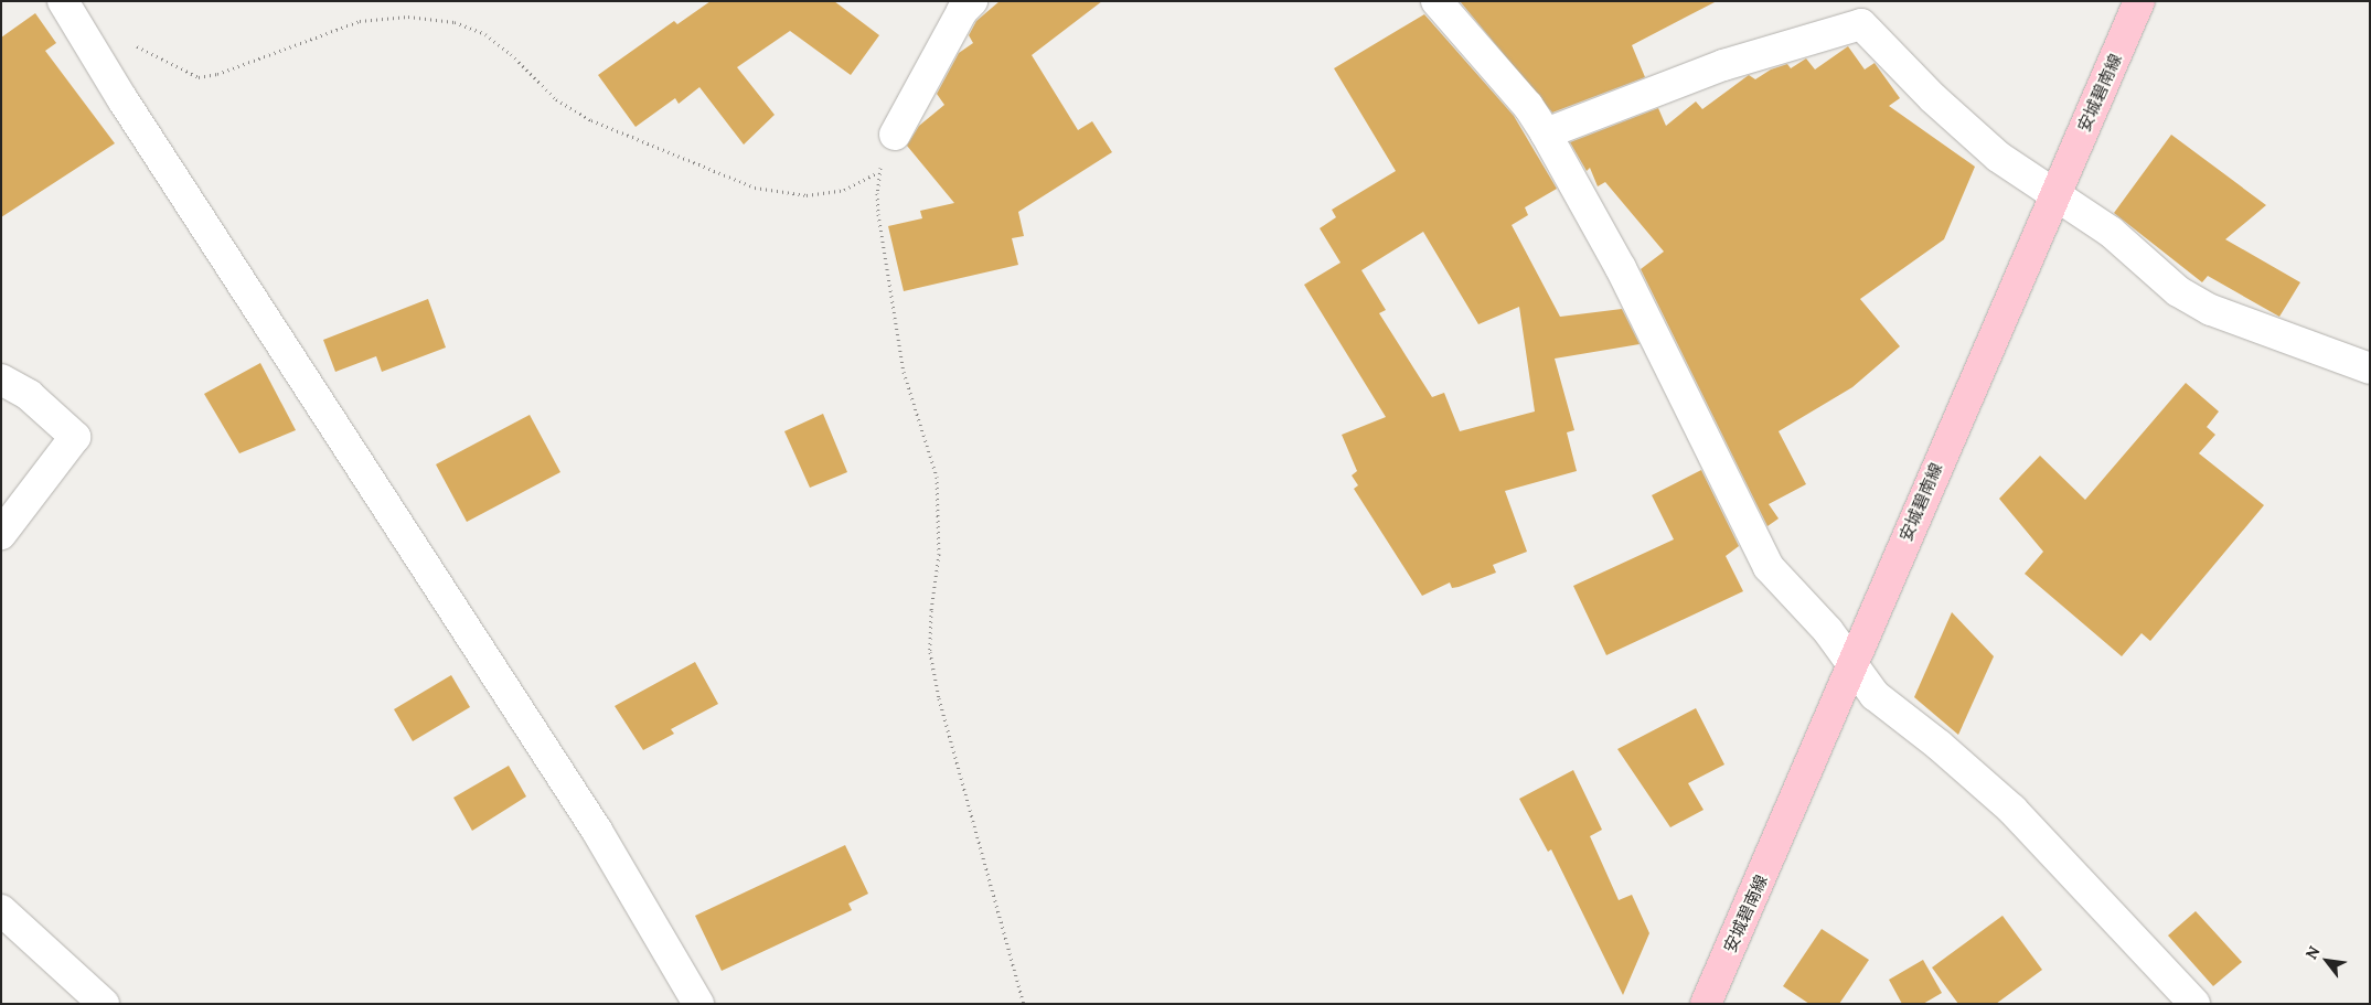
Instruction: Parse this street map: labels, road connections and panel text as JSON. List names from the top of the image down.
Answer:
{
  "streets": {
    "main road": ["安城碧南線"]
  },
  "north": "top left"
}
